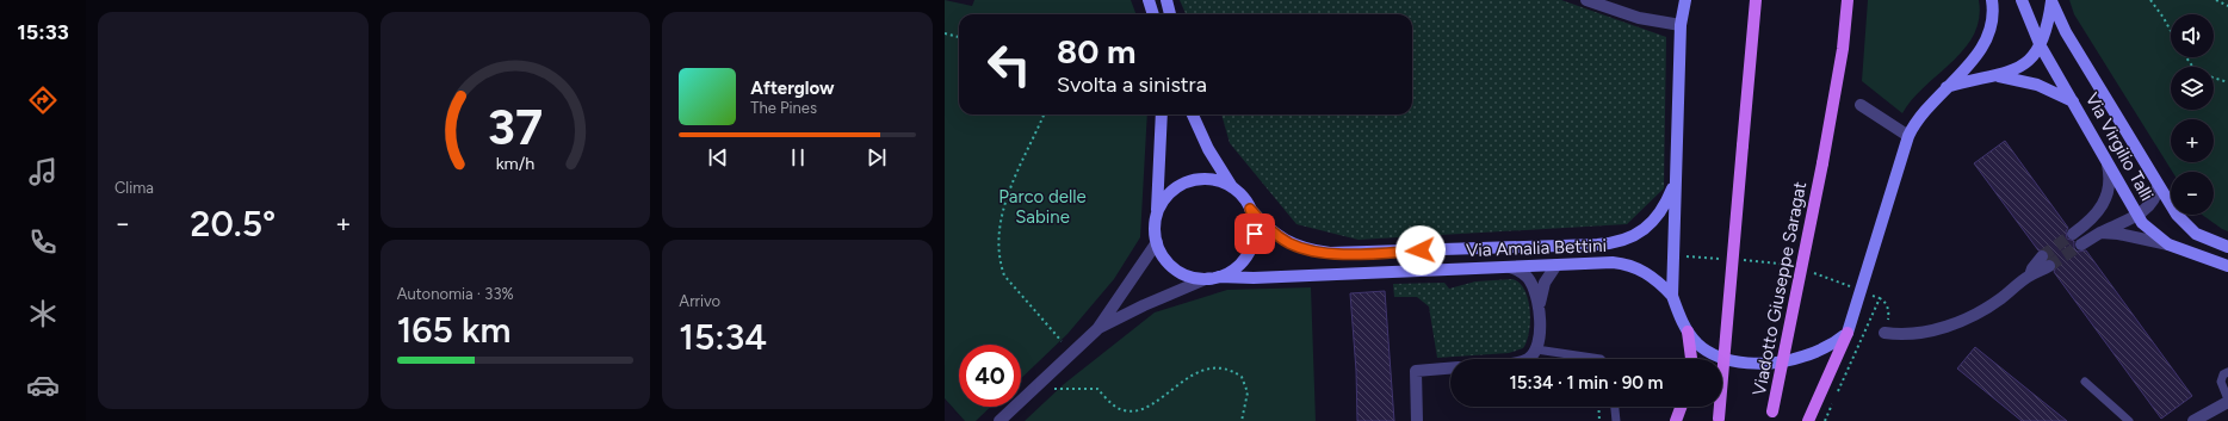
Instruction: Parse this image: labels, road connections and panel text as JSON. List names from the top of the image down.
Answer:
{
  "streets": {
    "main road": ["Viadotto Giuseppe Saragat"],
    "street": ["Via Virgilio Talli", "Via Amalia Bettini"]
  },
  "parks": ["Parco delle Sabine"],
  "page": {
    "tabs": "15:33",
    "tile": [
      "Clima",
      ["Autonomia · 33%", "165 km"],
      ["Arrivo", "15:34"]
    ],
    "map_buttons": ["+", "−"],
    "turn": ["80 m", "Svolta a sinistra"],
    "song": ["Afterglow", "The Pines"],
    "heat": ["−", "20.5°", "+"],
    "limit": "40",
    "trip": "15:34 · 1 min · 90 m",
    "gauge": ["37", "km/h"]
  }
}
